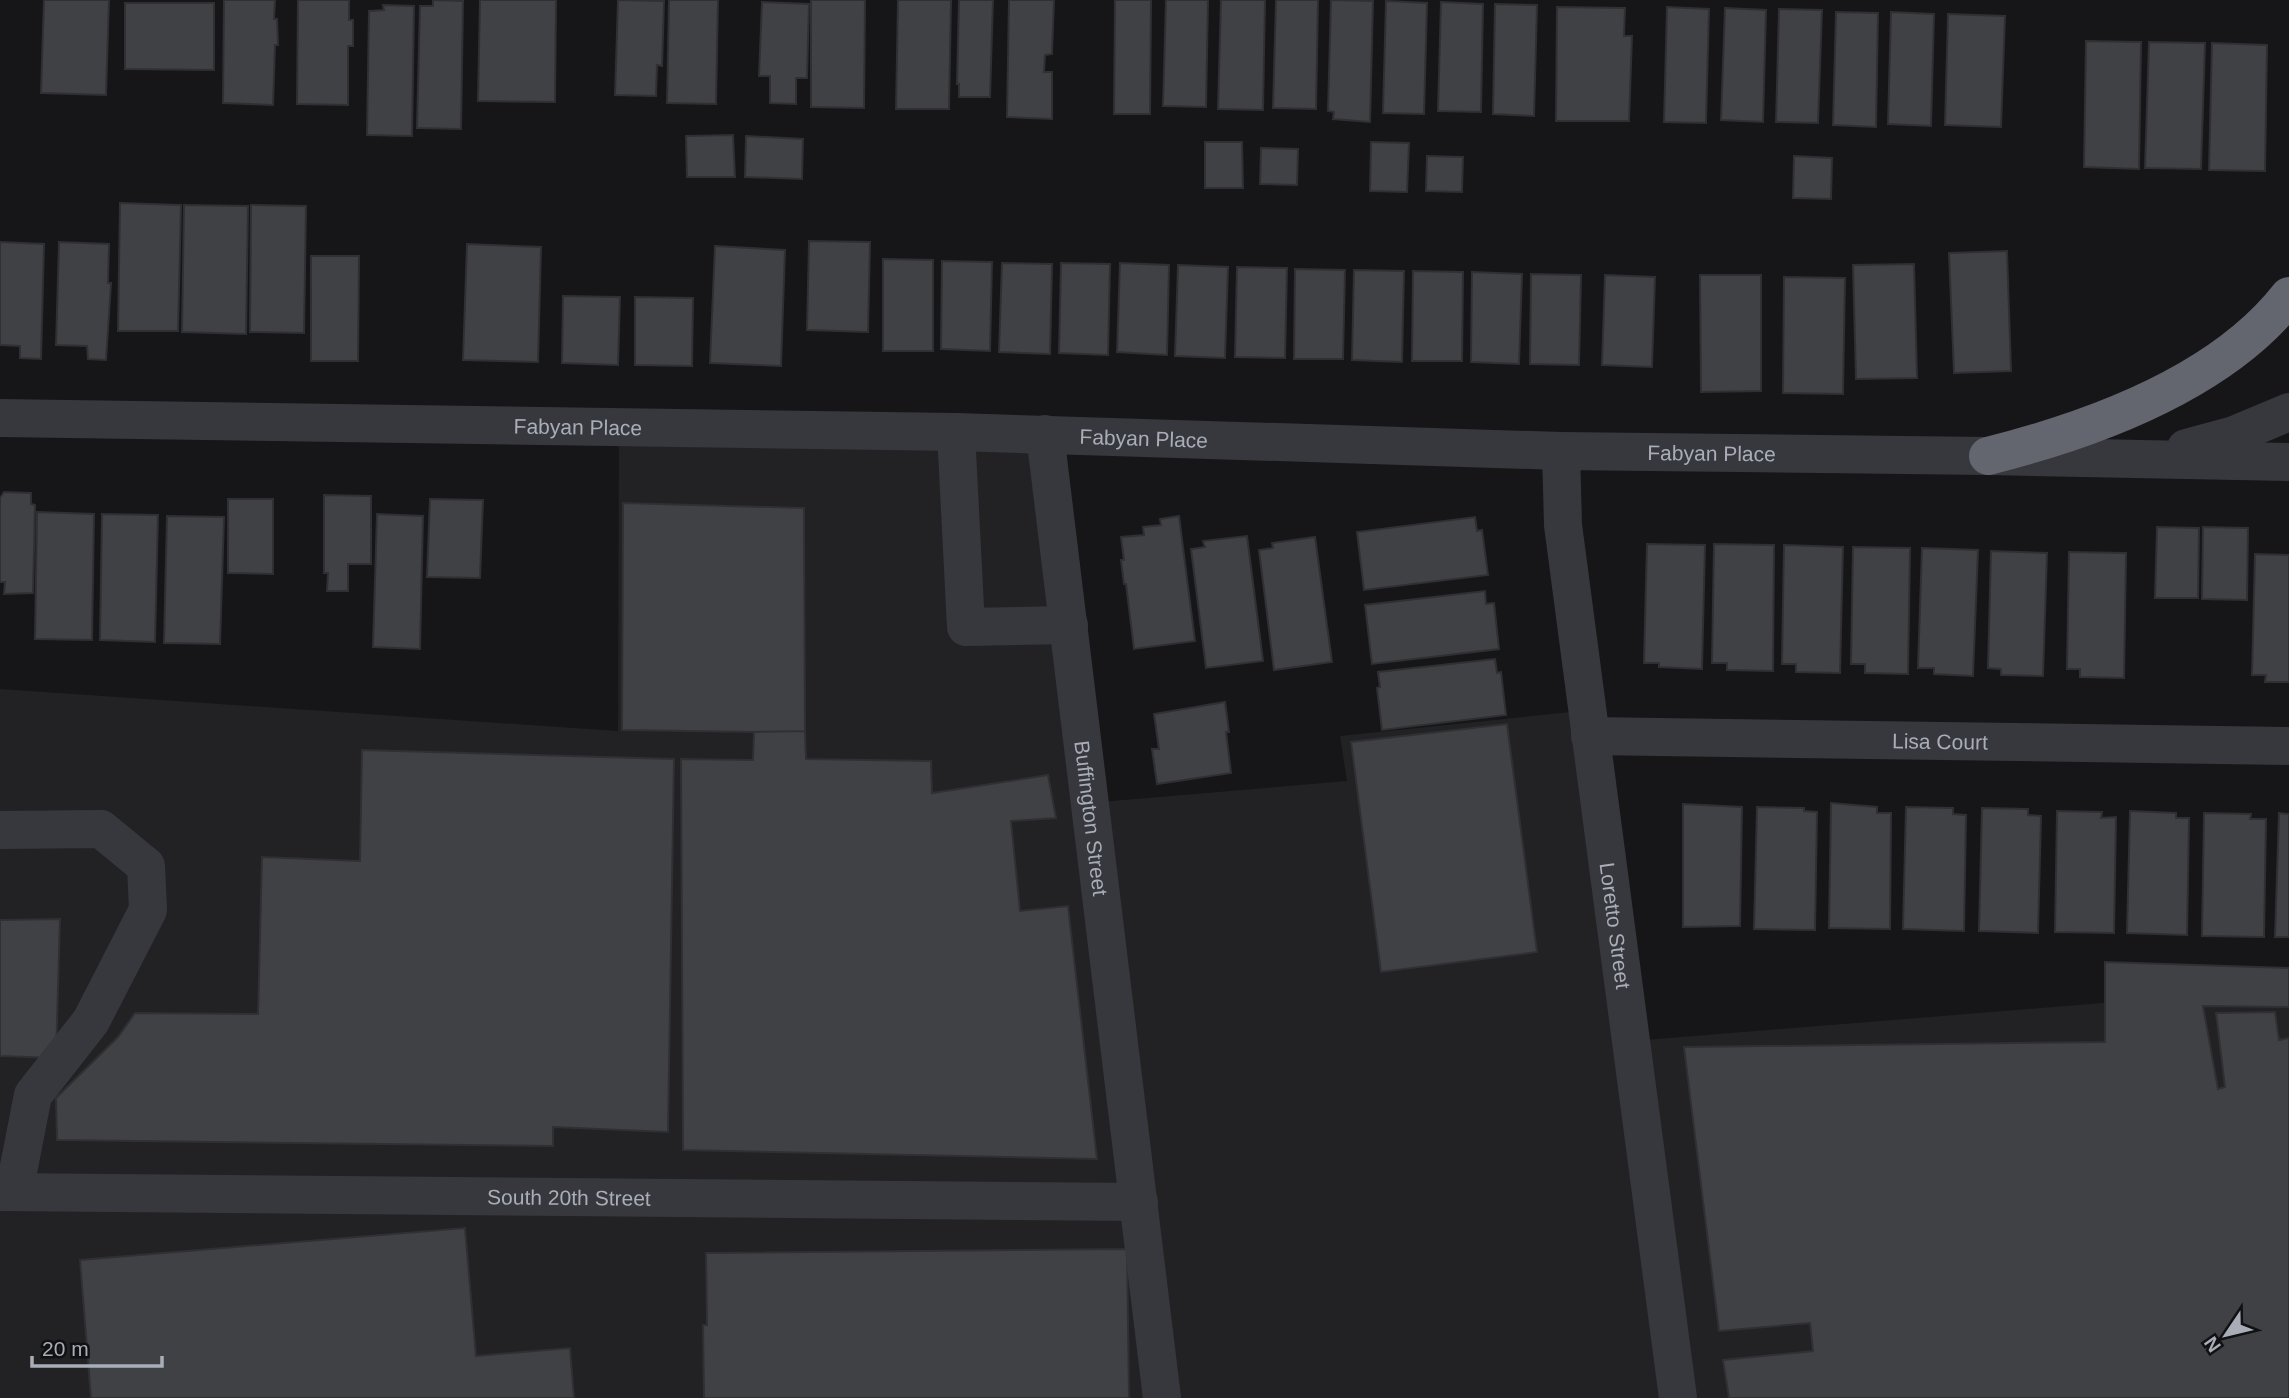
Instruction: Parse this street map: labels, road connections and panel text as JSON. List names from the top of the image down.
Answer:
{
  "streets": {
    "street": [
      "Fabyan Place",
      "Lisa Court",
      "Buffington Street",
      "Loretto Street",
      "South 20th Street"
    ]
  },
  "crossings": [
    ["Fabyan Place", "Buffington Street"],
    ["Fabyan Place", "Loretto Street"],
    ["Lisa Court", "Loretto Street"],
    ["Buffington Street", "South 20th Street"]
  ],
  "scale_bar": "20 m",
  "north": "bottom left"
}
